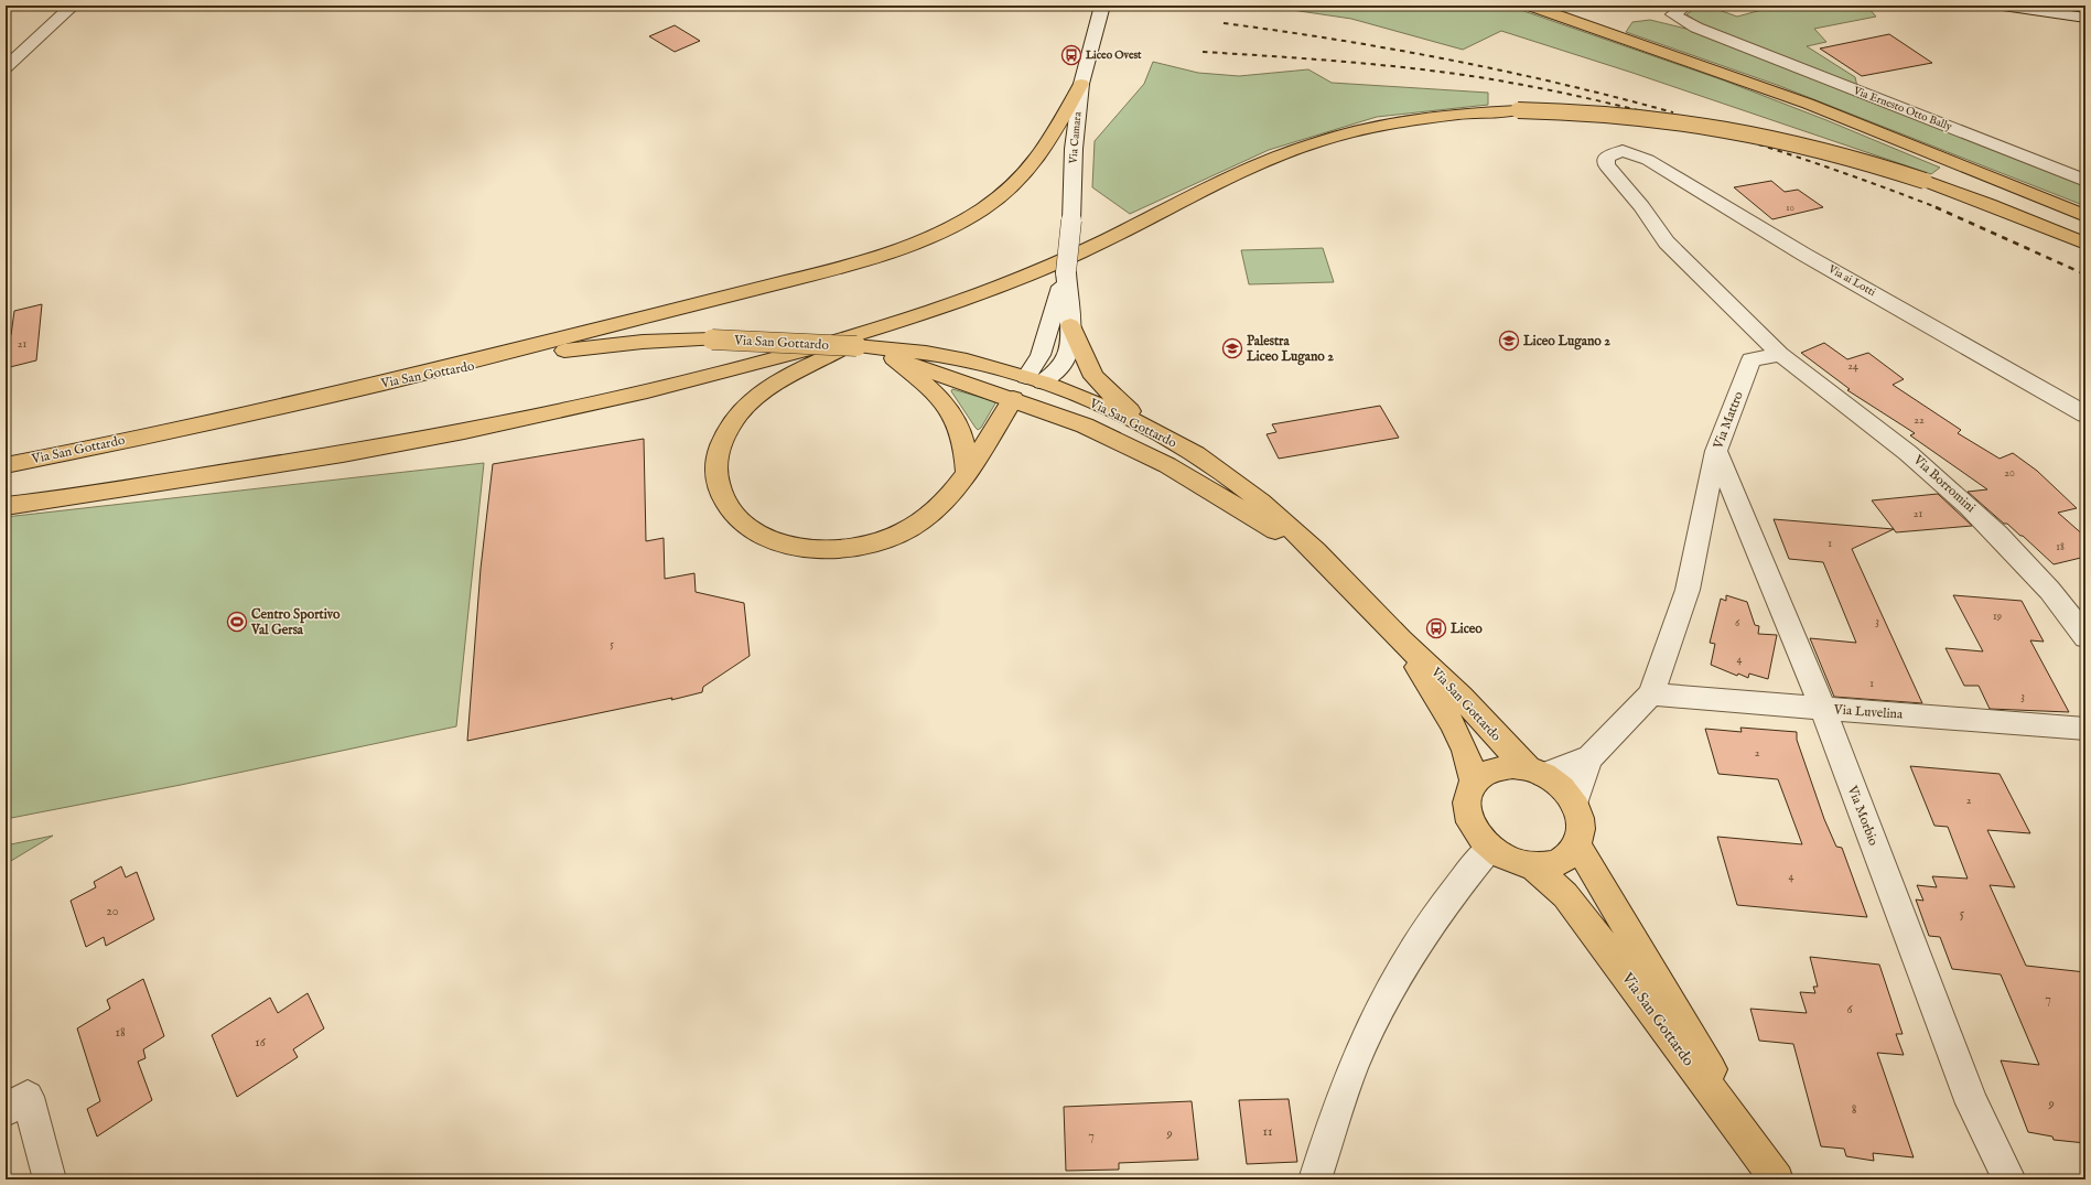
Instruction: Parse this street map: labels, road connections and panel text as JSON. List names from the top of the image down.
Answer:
{
  "streets": {
    "main road": ["Via San Gottardo"],
    "street": [
      "Via Ernesto Otto Bally",
      "Via Camara",
      "Via ai Lotti",
      "Via Mattro",
      "Via Borromini",
      "Via Luvelina",
      "Via Morbio"
    ]
  },
  "crossings": [
    ["Via Camara", "Via San Gottardo"],
    ["Via ai Lotti", "Via Mattro"],
    ["Via ai Lotti", "Via Borromini"],
    ["Via San Gottardo", "Via Mattro"],
    ["Via Mattro", "Via Borromini"],
    ["Via Mattro", "Via Luvelina"],
    ["Via Mattro", "Via Morbio"],
    ["Via Luvelina", "Via Morbio"]
  ],
  "places": {
    "bus stop": ["Liceo Ovest", "Liceo"],
    "school or university": ["Liceo Lugano 2", "Palestra Liceo Lugano 2"],
    "sports": ["Centro Sportivo Val Gersa"]
  },
  "house_numbers": [
    "10",
    "21",
    "24",
    "22",
    "20",
    "21",
    "1",
    "18",
    "19",
    "3",
    "6",
    "5",
    "4",
    "1",
    "3",
    "2",
    "2",
    "4",
    "20",
    "5",
    "7",
    "6",
    "18",
    "16",
    "9",
    "8",
    "11",
    "9",
    "7"
  ]
}
